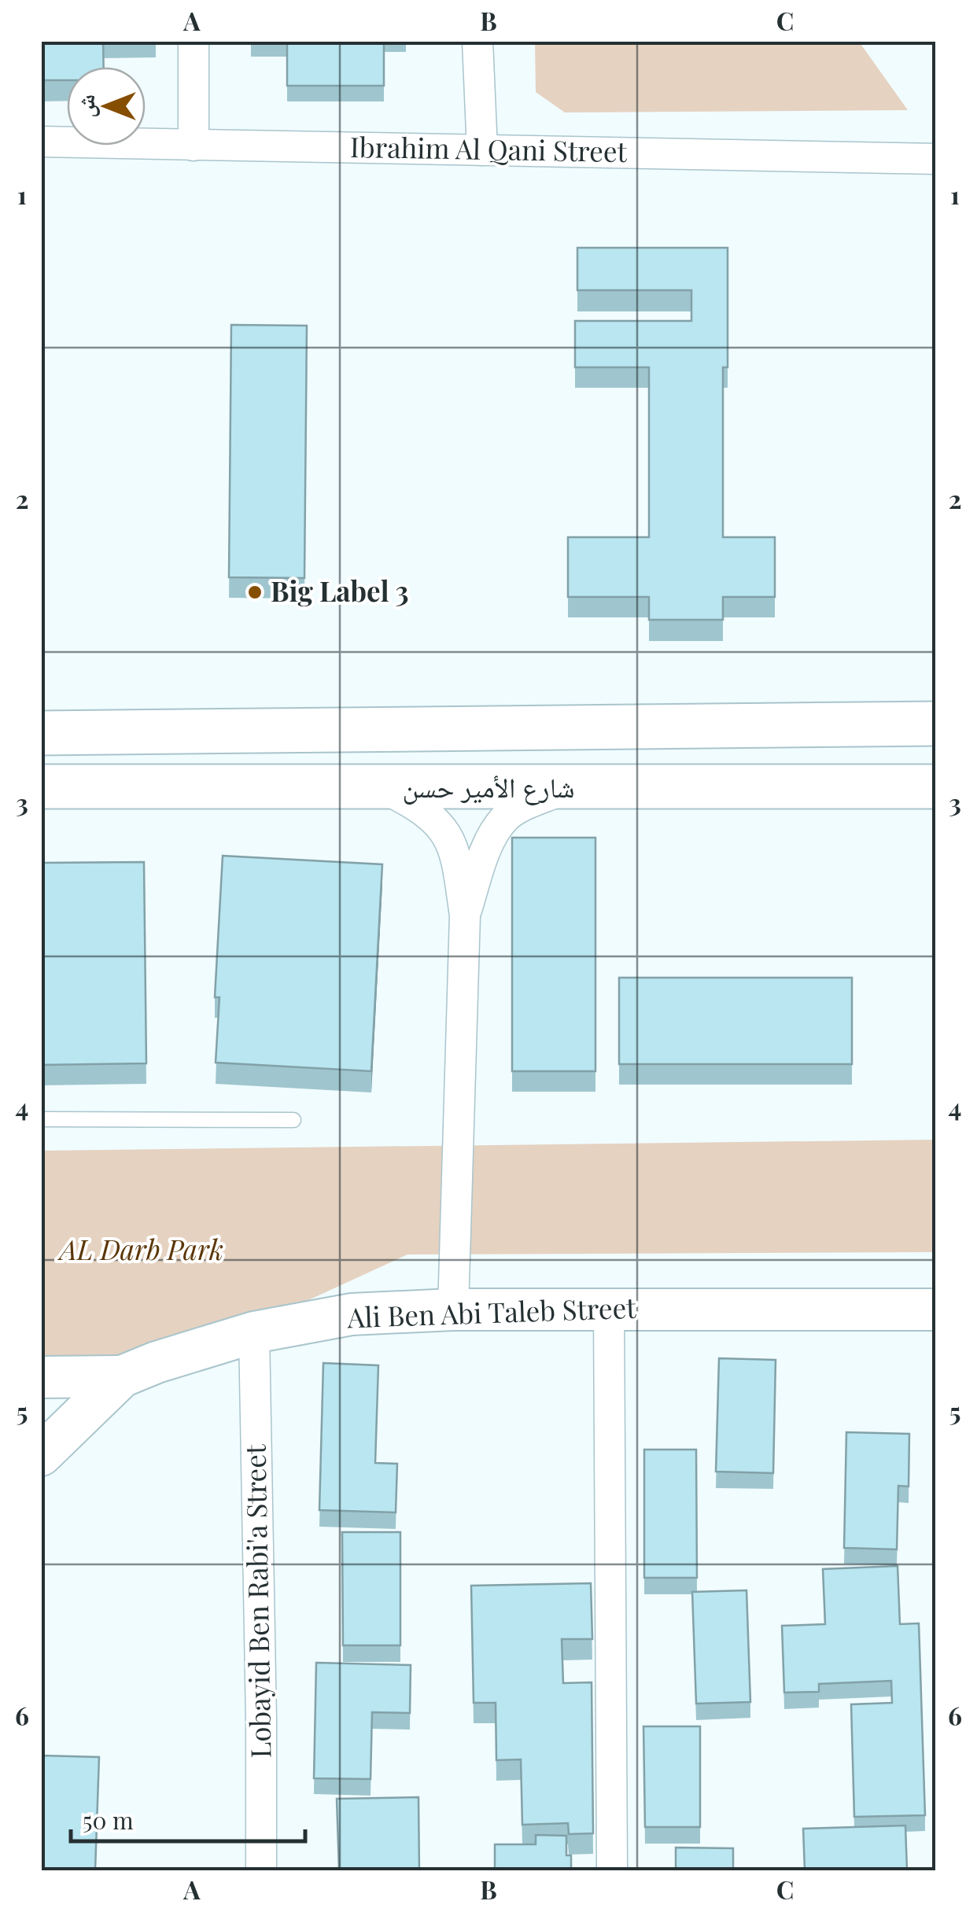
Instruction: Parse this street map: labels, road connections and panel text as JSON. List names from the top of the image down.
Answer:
{
  "streets": {
    "main road": ["شارع الأمير حسن", "Ali Ben Abi Taleb Street"],
    "street": ["Ibrahim Al Qani Street", "Lobayid Ben Rabi'a Street"]
  },
  "crossings": [
    ["Ali Ben Abi Taleb Street", "Lobayid Ben Rabi'a Street"]
  ],
  "parks": ["AL Darb Park"],
  "places": ["Big Label 3"],
  "scale_bar": "50 m",
  "north": "left",
  "grid": {
    "columns": ["A", "B", "C"],
    "rows": [
      "1",
      "2",
      "3",
      "4",
      "5",
      "6"
    ]
  }
}
